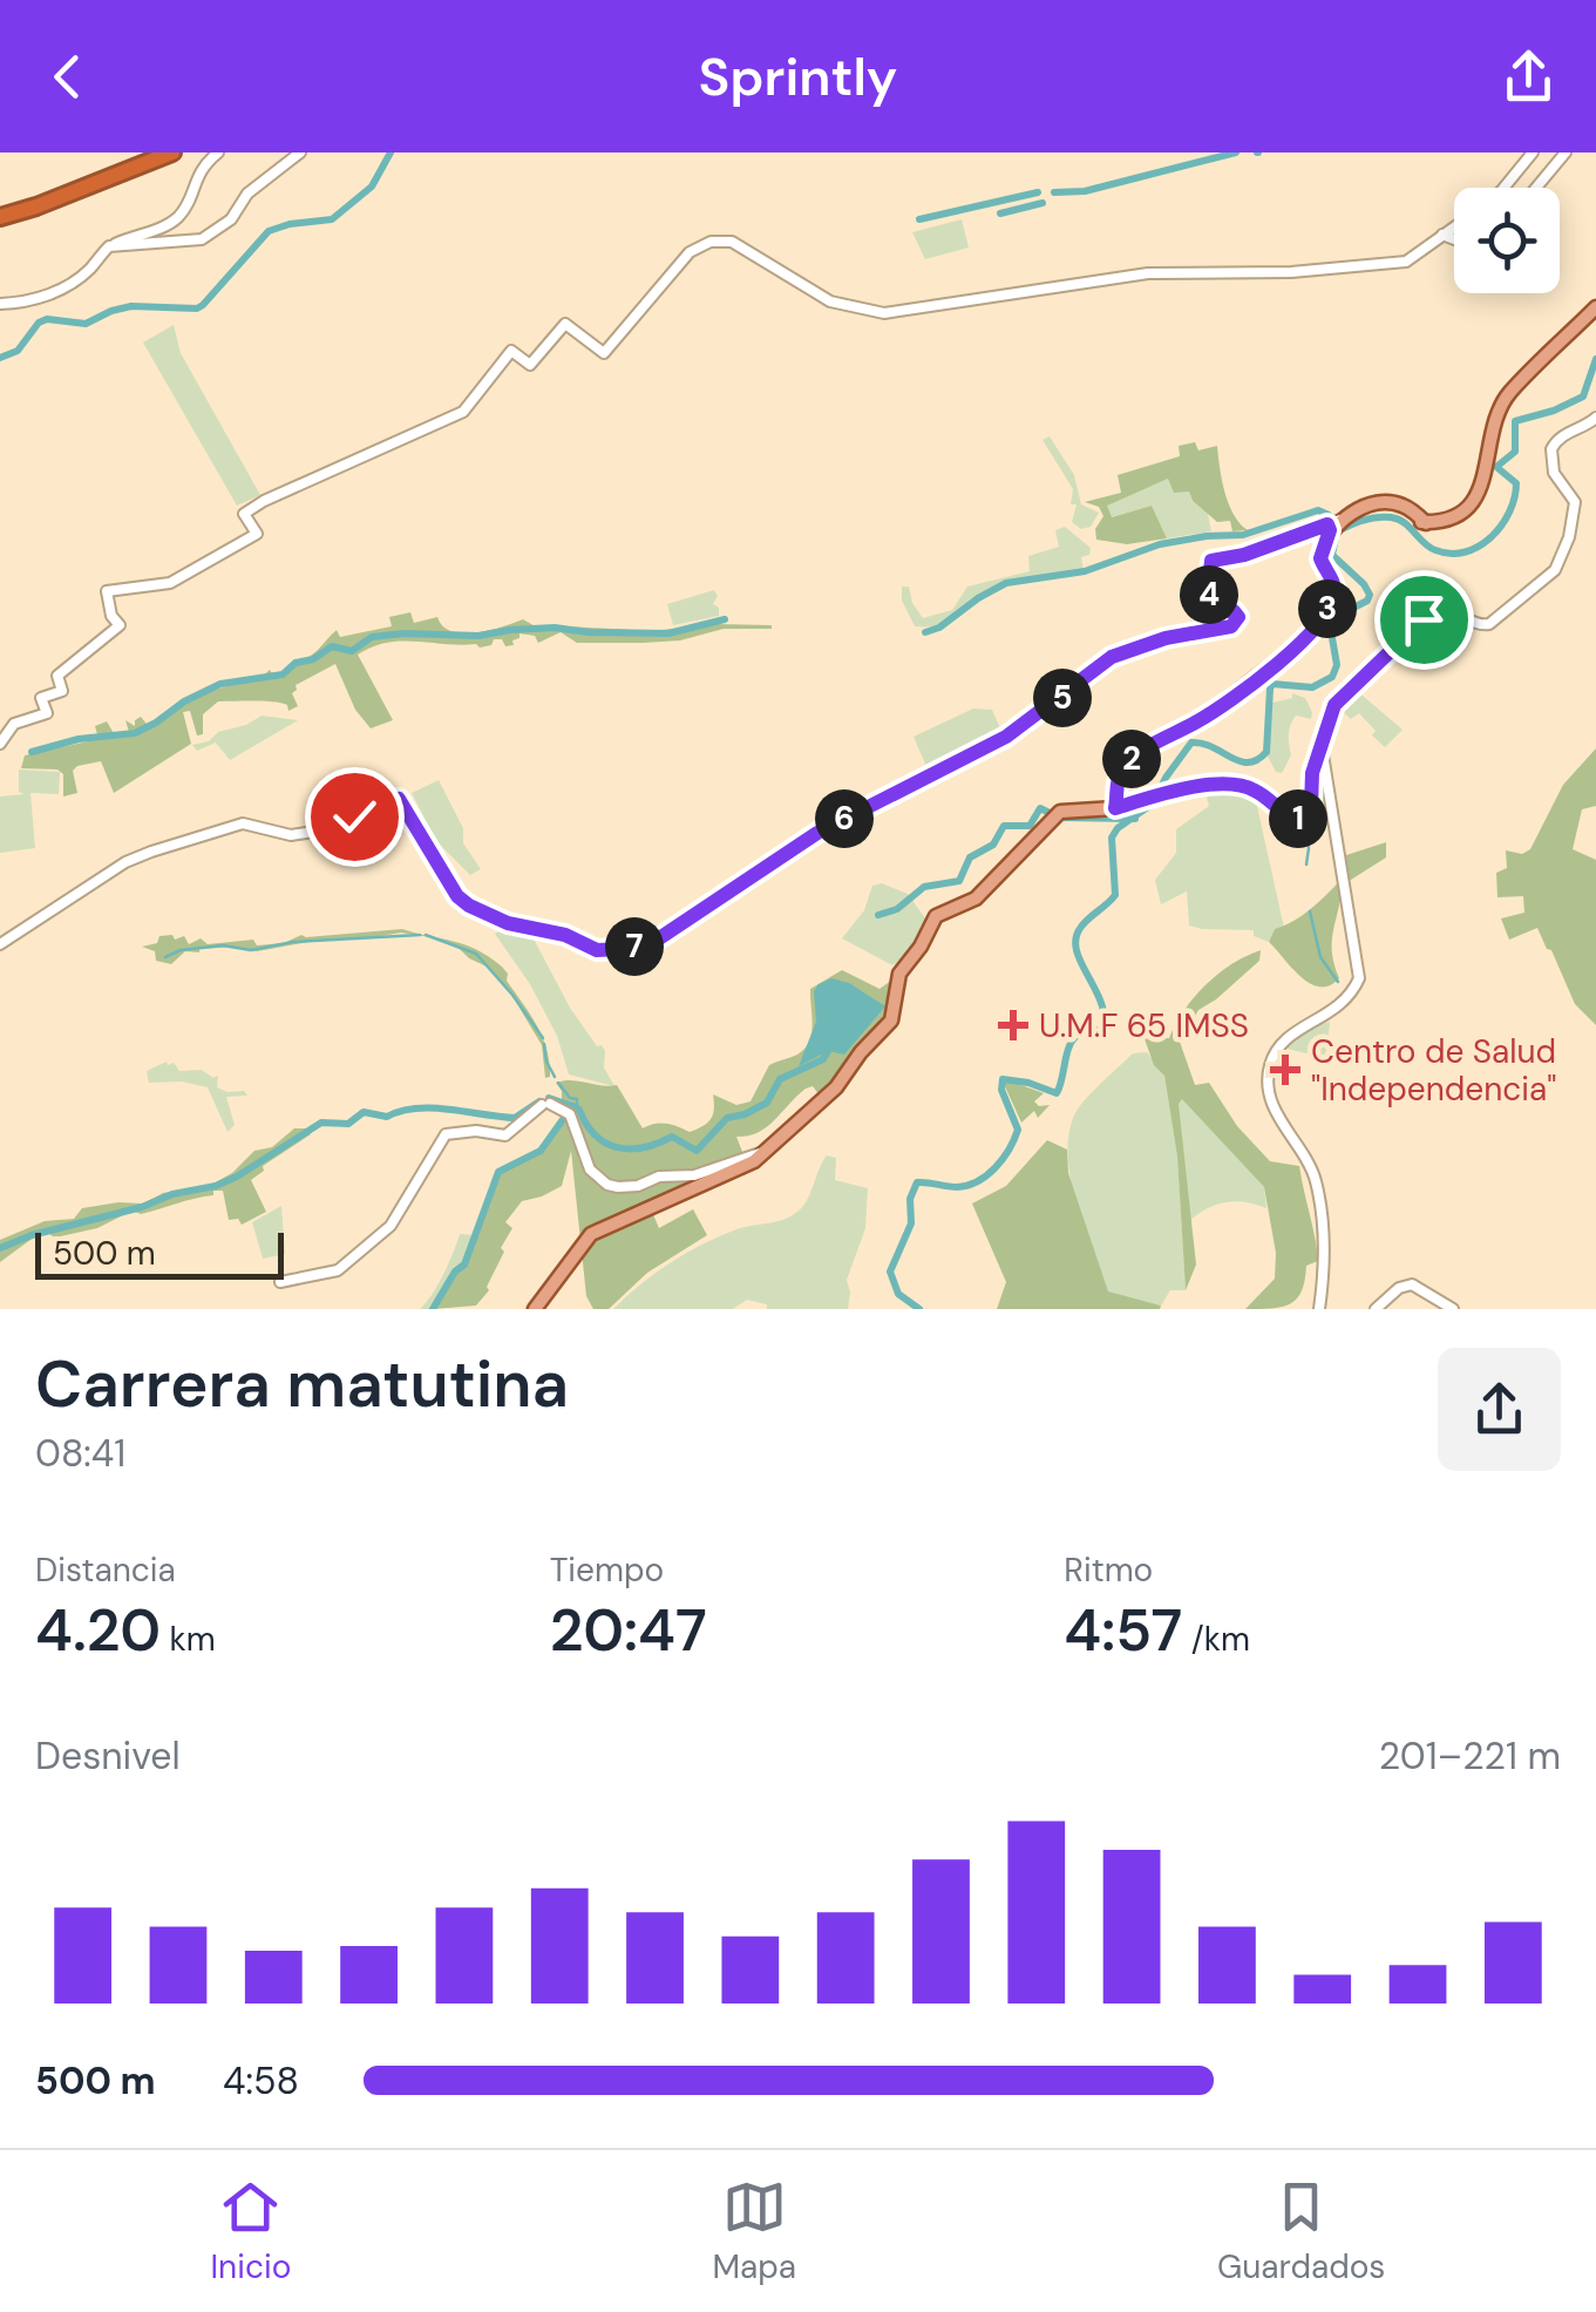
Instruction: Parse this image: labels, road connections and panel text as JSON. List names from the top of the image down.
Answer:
{
  "places": {
    "health": ["U.M.F 65 IMSS", "Centro de Salud \"Independencia\""]
  },
  "scale_bar": "500 m",
  "page": {
    "header": "Sprintly",
    "pins": [
      "4",
      "3",
      "5",
      "2",
      "1",
      "6",
      "7"
    ],
    "scale": "500 m",
    "heading": ["Carrera matutina", "08:41"],
    "stats": [
      ["Distancia", "4.20 km"],
      ["Tiempo", "20:47"],
      ["Ritmo", "4:57 /km"]
    ],
    "chart": ["Desnivel", "201–221 m"],
    "list": [
      {
        "name": "500 m",
        "note": "4:58"
      }
    ],
    "tabs": ["Inicio", "Mapa", "Guardados"]
  }
}
